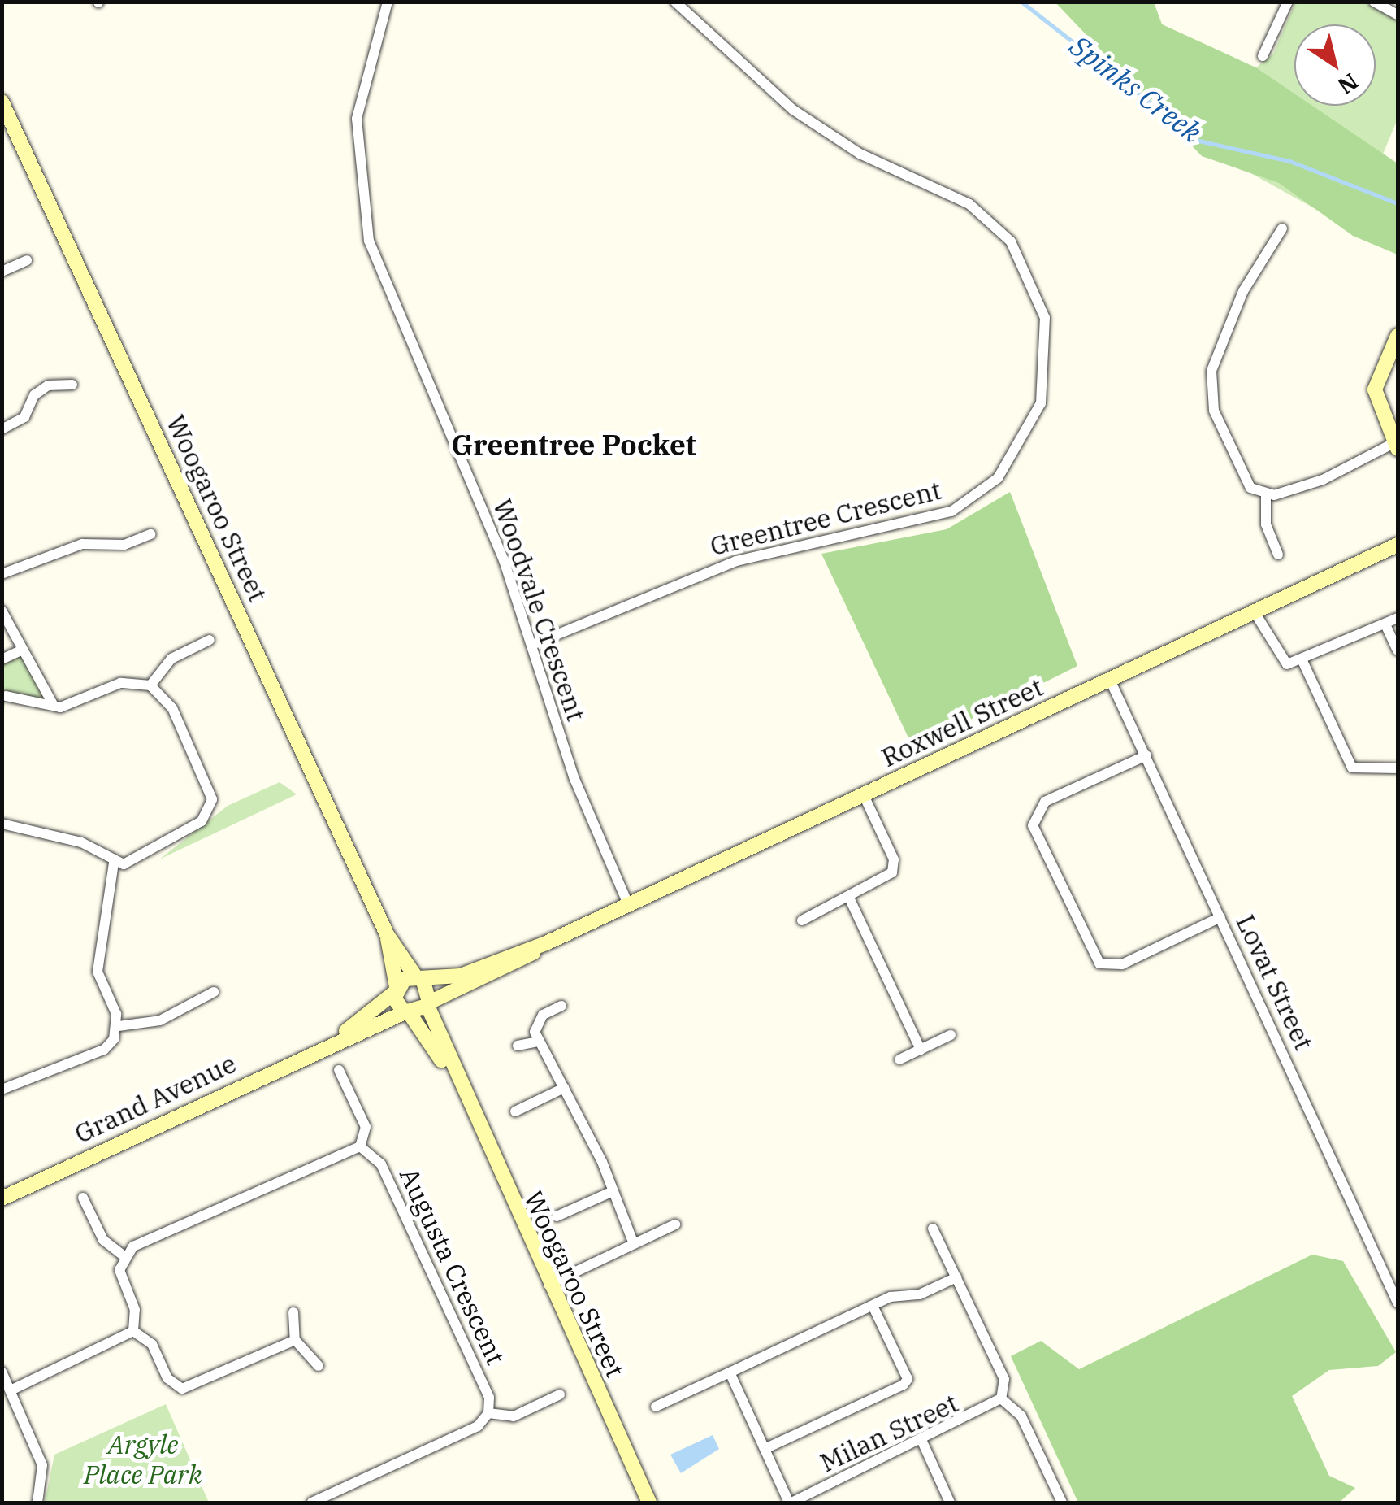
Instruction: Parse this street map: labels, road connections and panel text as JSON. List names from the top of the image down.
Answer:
{
  "streets": {
    "street": [
      "Woogaroo Street",
      "Greentree Crescent",
      "Woodvale Crescent",
      "Roxwell Street",
      "Lovat Street",
      "Grand Avenue",
      "Augusta Crescent",
      "Milan Street"
    ]
  },
  "crossings": [
    ["Woogaroo Street", "Roxwell Street"],
    ["Woogaroo Street", "Grand Avenue"],
    ["Greentree Crescent", "Woodvale Crescent"],
    ["Woodvale Crescent", "Roxwell Street"],
    ["Roxwell Street", "Lovat Street"]
  ],
  "districts": ["Greentree Pocket"],
  "water": ["Spinks Creek"],
  "parks": ["Argyle Place Park"],
  "north": "bottom right"
}
